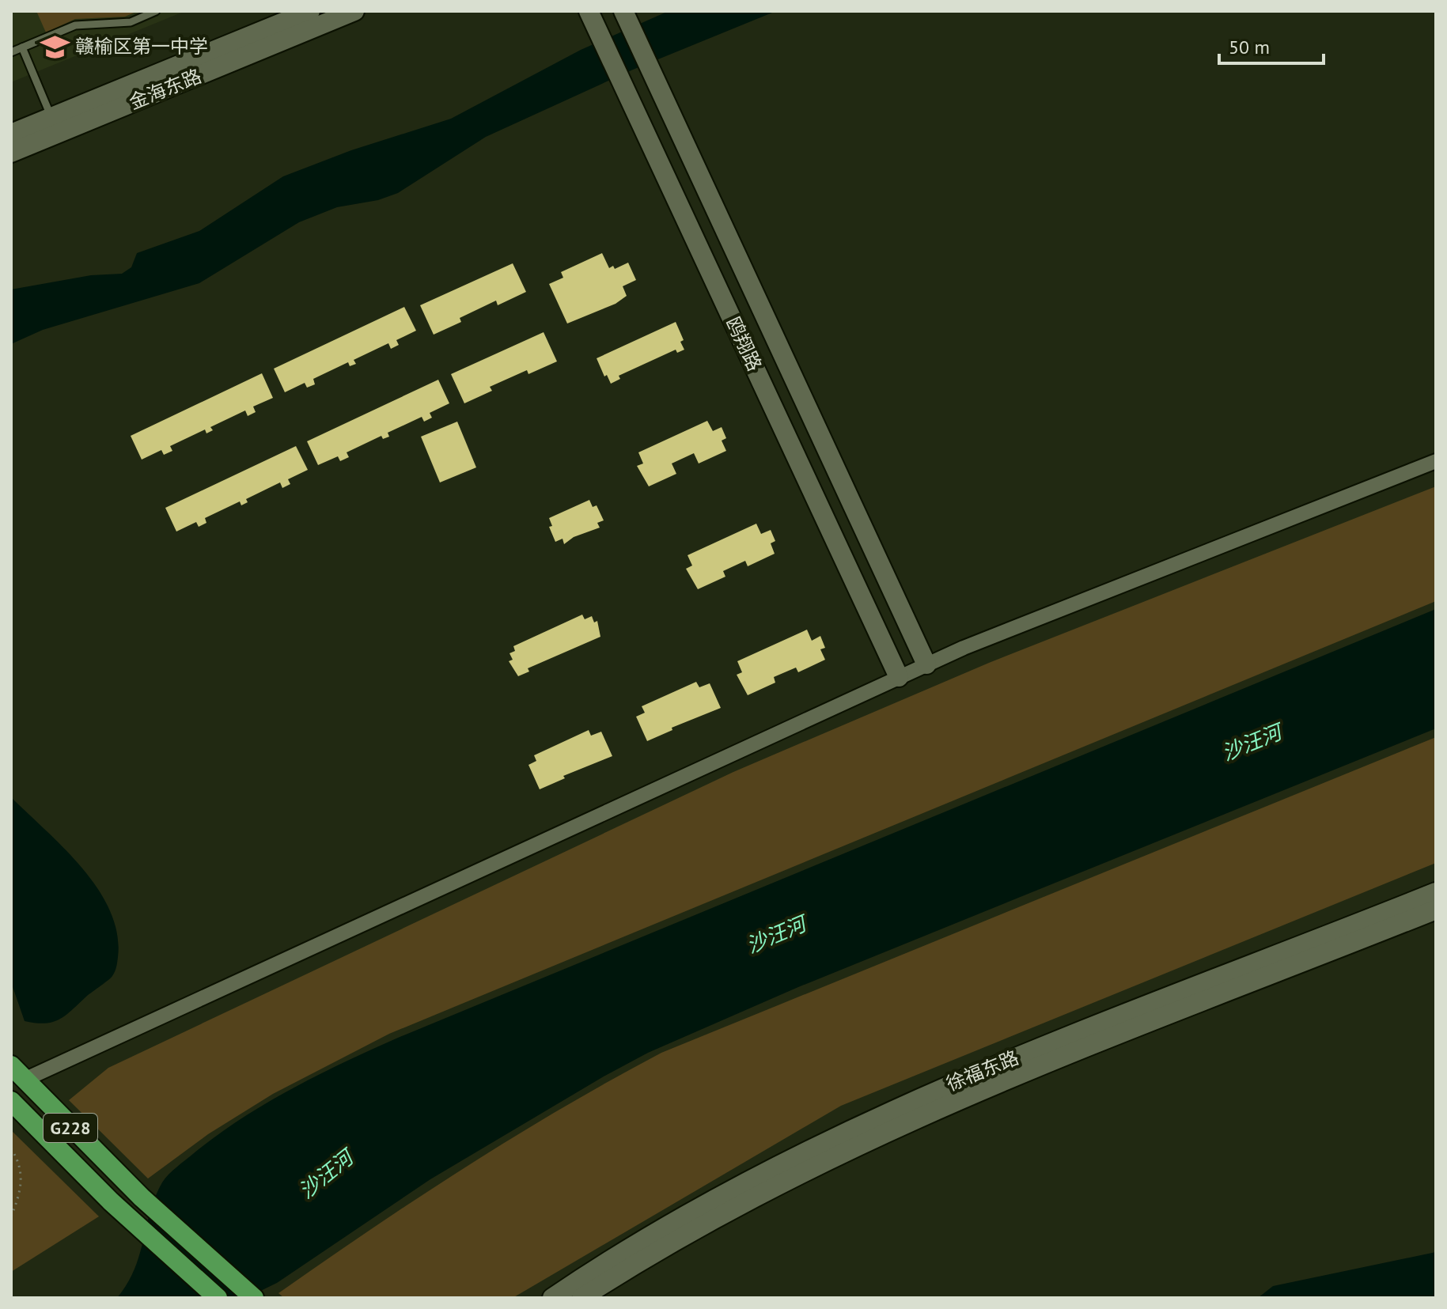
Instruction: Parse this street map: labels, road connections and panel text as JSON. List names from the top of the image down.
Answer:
{
  "streets": {
    "highway": ["G228"],
    "main road": ["金海东路", "鸥翔路", "徐福东路"]
  },
  "water": ["沙汪河"],
  "places": {
    "school or university": ["赣榆区第一中学"]
  },
  "scale_bar": "50 m"
}
